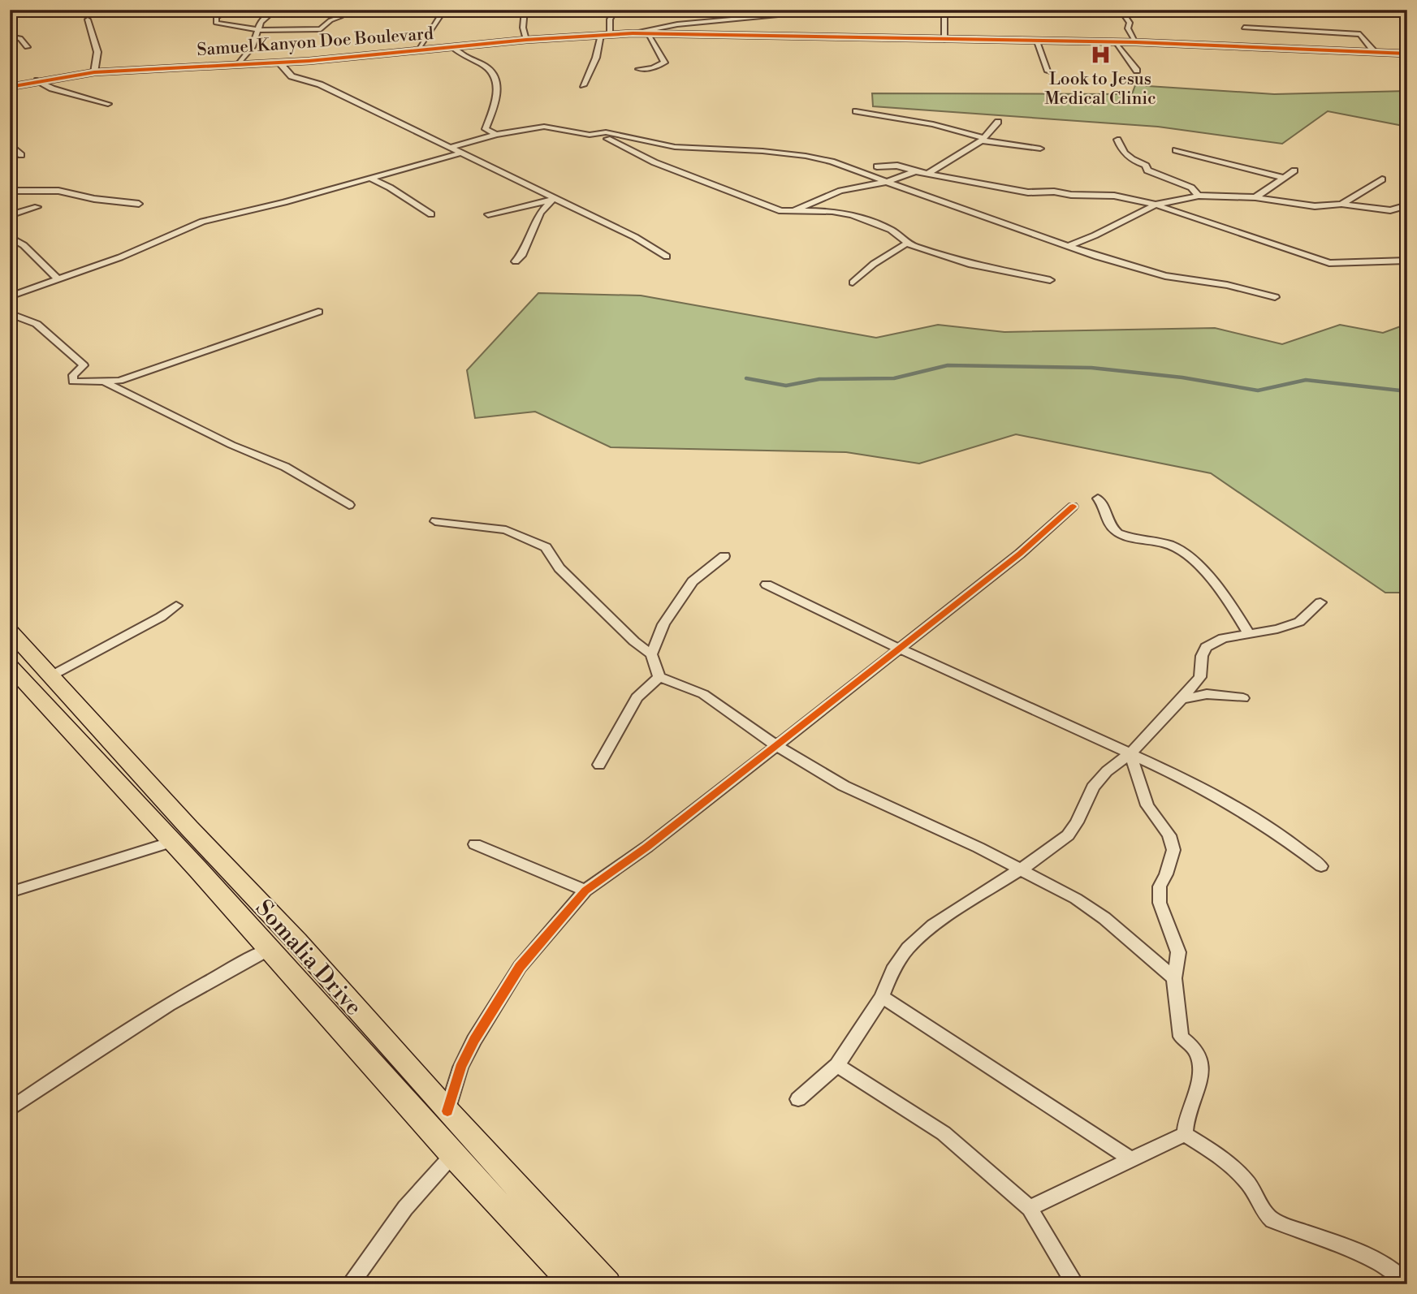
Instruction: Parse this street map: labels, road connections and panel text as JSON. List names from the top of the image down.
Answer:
{
  "streets": {
    "main road": ["Somalia Drive"],
    "street": ["Samuel Kanyon Doe Boulevard"]
  },
  "places": {
    "hospital": ["Look to Jesus Medical Clinic"]
  }
}
